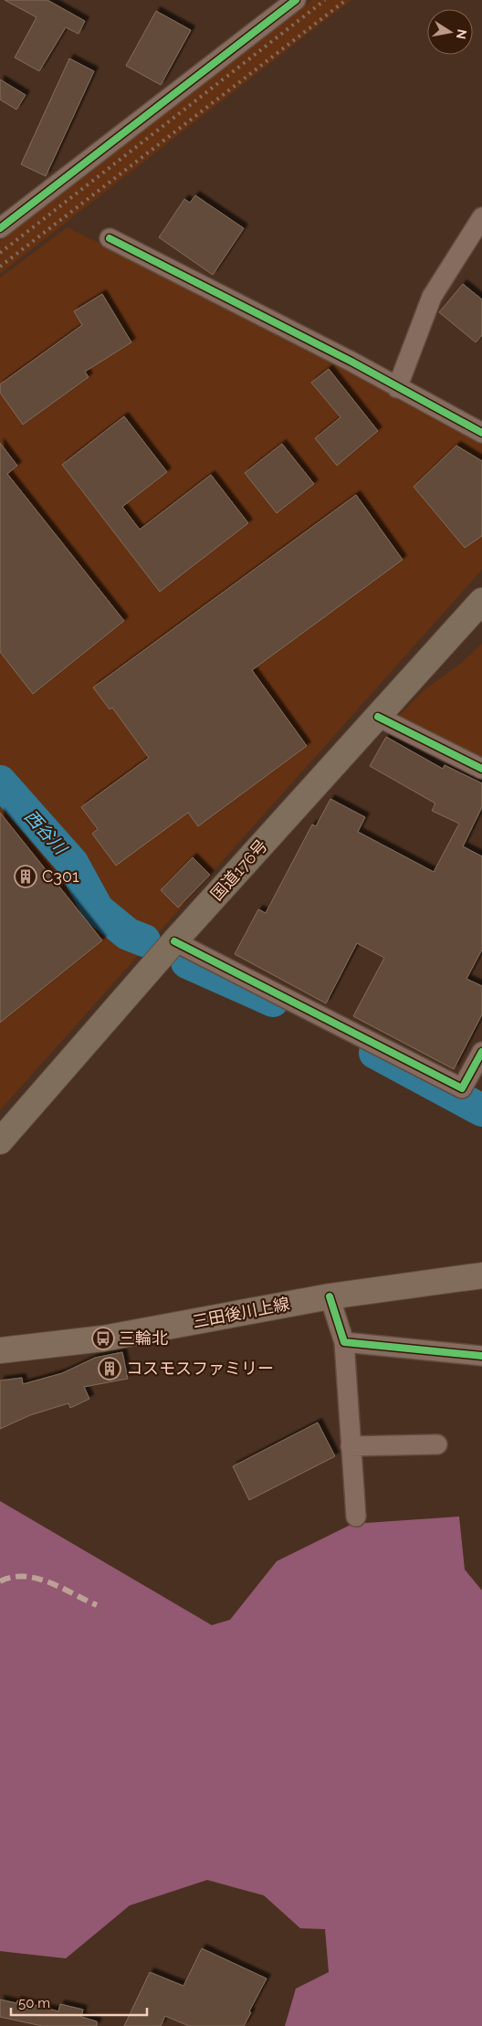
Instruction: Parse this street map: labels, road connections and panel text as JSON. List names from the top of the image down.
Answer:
{
  "streets": {
    "highway": ["国道176号"],
    "main road": ["三田後川上線"]
  },
  "water": ["西谷川"],
  "places": {
    "building": ["C301", "コスモスファミリー"],
    "bus stop": ["三輪北"]
  },
  "scale_bar": "50 m",
  "north": "right"
}
